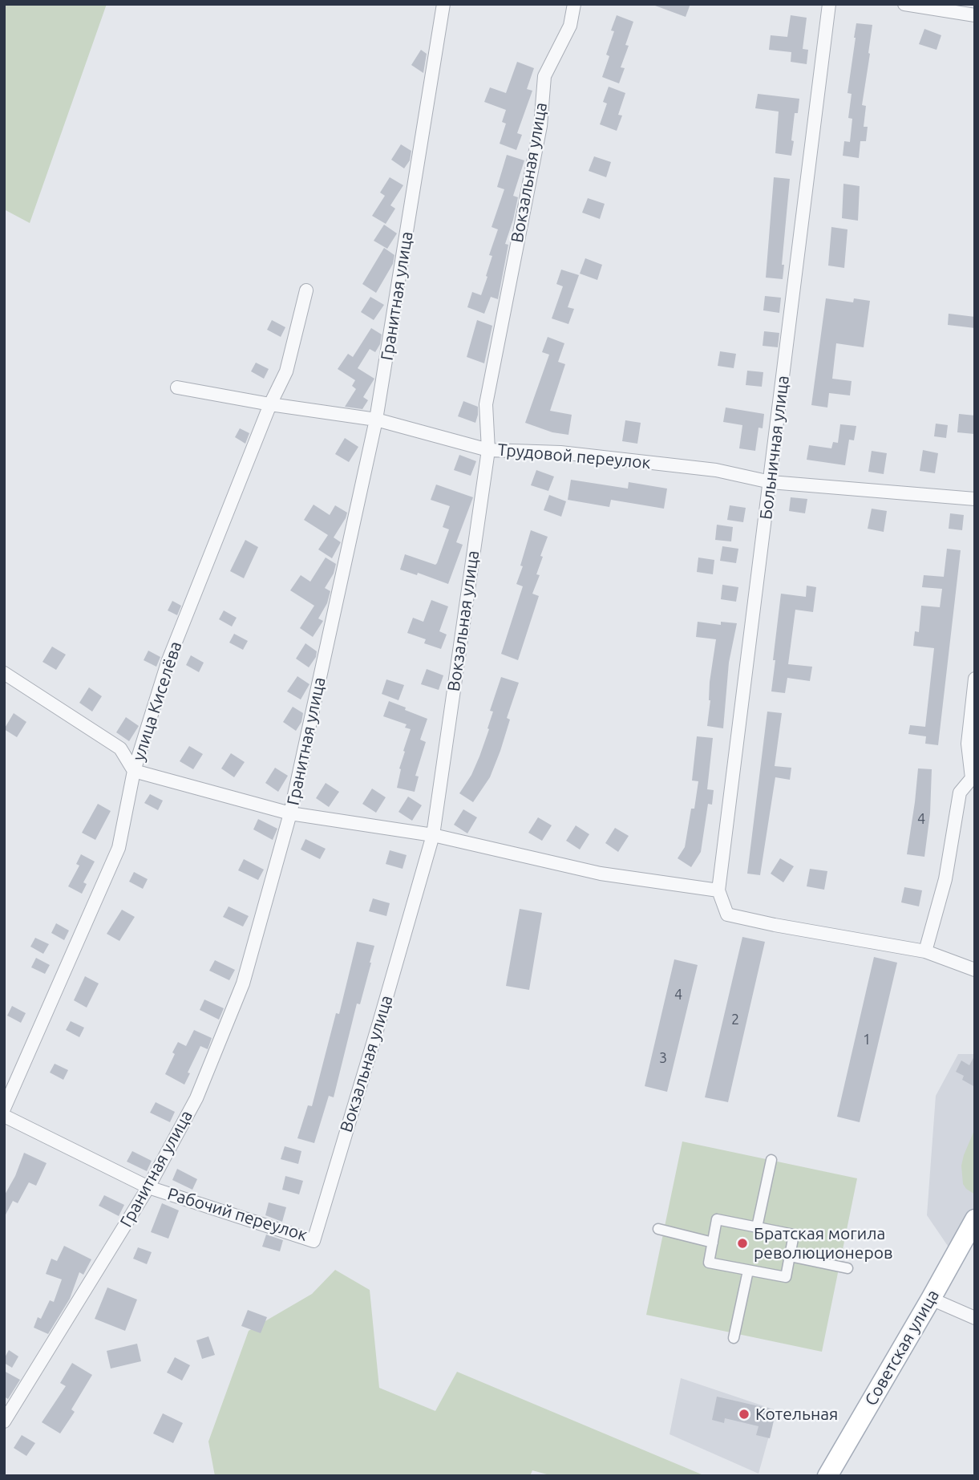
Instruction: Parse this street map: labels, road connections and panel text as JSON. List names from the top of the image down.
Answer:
{
  "streets": {
    "main road": ["Советская улица"],
    "street": [
      "Вокзальная улица",
      "Гранитная улица",
      "Больничная улица",
      "Трудовой переулок",
      "улица Киселёва",
      "Рабочий переулок"
    ]
  },
  "crossings": [
    ["Вокзальная улица", "Трудовой переулок"],
    ["Вокзальная улица", "Рабочий переулок"],
    ["Гранитная улица", "Трудовой переулок"],
    ["Гранитная улица", "Рабочий переулок"],
    ["Больничная улица", "Трудовой переулок"],
    ["Трудовой переулок", "улица Киселёва"]
  ],
  "places": ["Братская могила революционеров", "Котельная"],
  "house_numbers": [
    "4",
    "4",
    "2",
    "1",
    "3"
  ]
}
